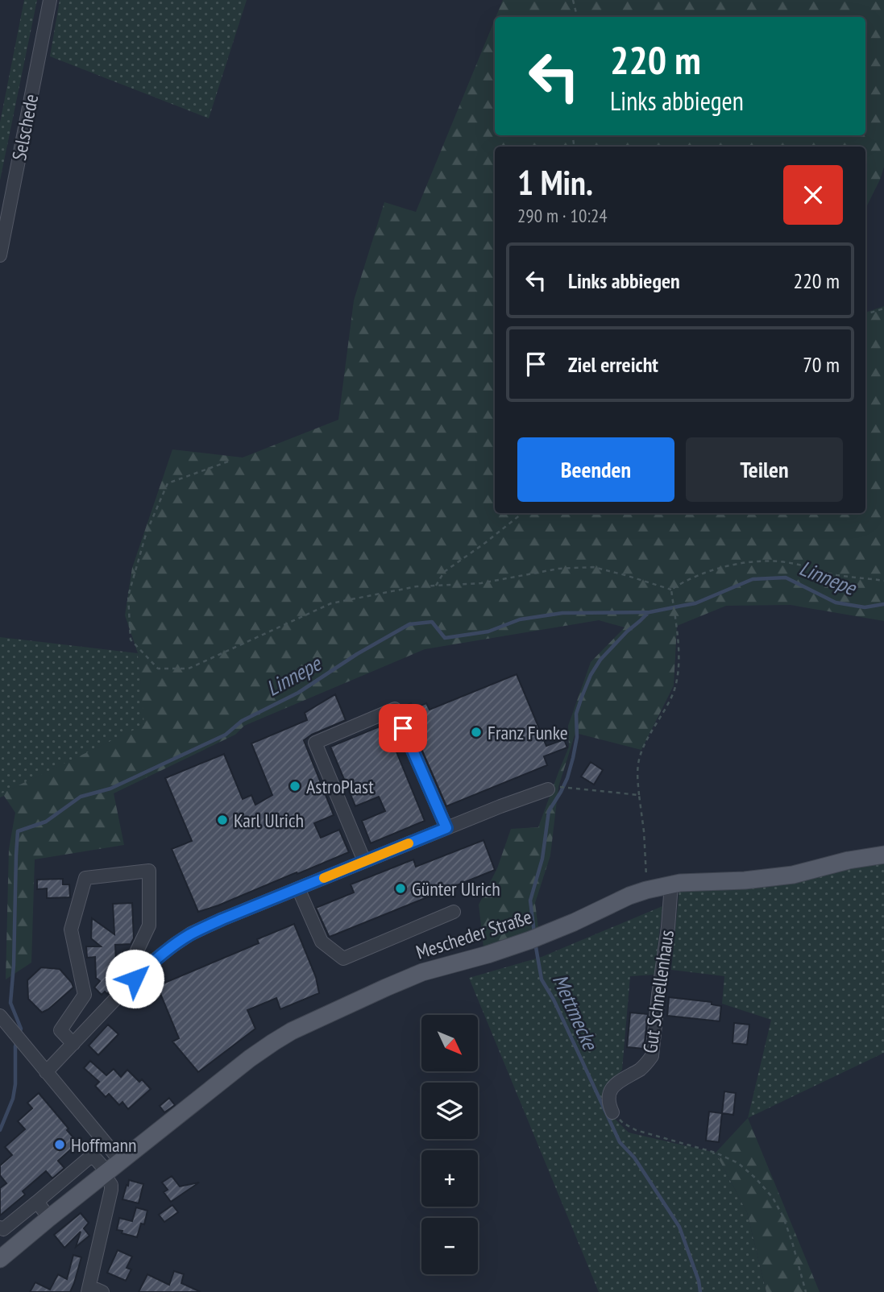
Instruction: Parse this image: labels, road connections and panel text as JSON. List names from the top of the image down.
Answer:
{
  "streets": {
    "main road": ["Mescheder Straße"],
    "street": ["Selschede", "Gut Schnellenhaus"]
  },
  "crossings": [
    ["Mescheder Straße", "Gut Schnellenhaus"]
  ],
  "water": ["Linnepe", "Mettmecke"],
  "places": [
    "Franz Funke",
    "AstroPlast",
    "Karl Ulrich",
    "Günter Ulrich",
    "Hoffmann"
  ],
  "north": "bottom right",
  "page": {
    "turn": ["220 m", "Links abbiegen"],
    "heading": ["1 Min.", "290 m · 10:24"],
    "list": [
      {
        "name": "Links abbiegen",
        "value": "220 m"
      },
      {
        "name": "Ziel erreicht",
        "value": "70 m"
      }
    ],
    "buttons": ["Beenden", "Teilen"],
    "map_buttons": ["+", "−"]
  }
}
